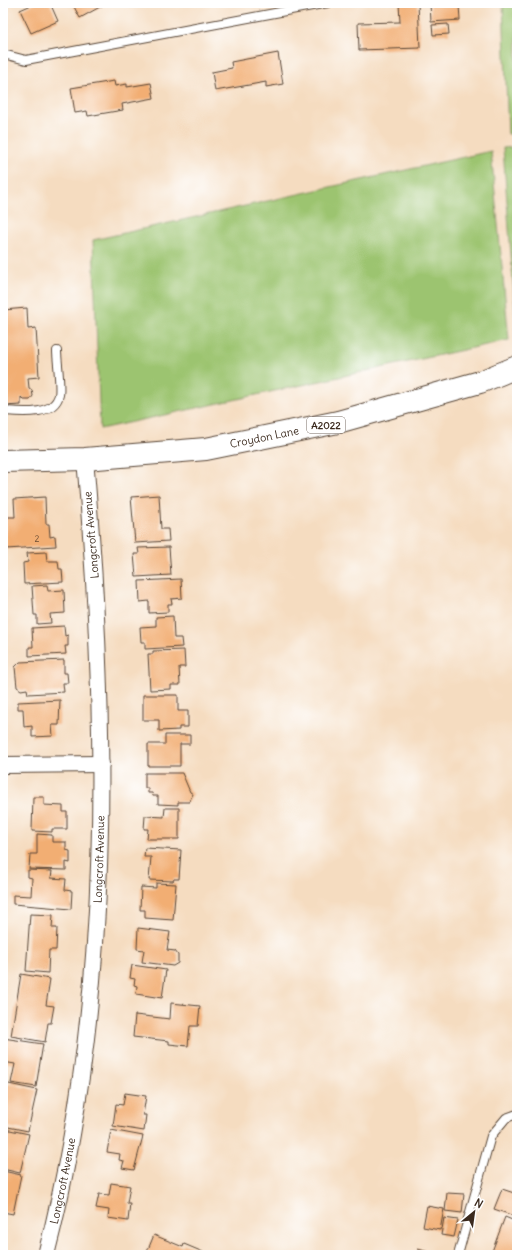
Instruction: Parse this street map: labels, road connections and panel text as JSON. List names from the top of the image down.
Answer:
{
  "streets": {
    "main road": ["A2022", "Croydon Lane"],
    "street": ["Longcroft Avenue"]
  },
  "crossings": [
    ["Croydon Lane", "Longcroft Avenue"]
  ],
  "house_numbers": ["2"],
  "north": "top right"
}
